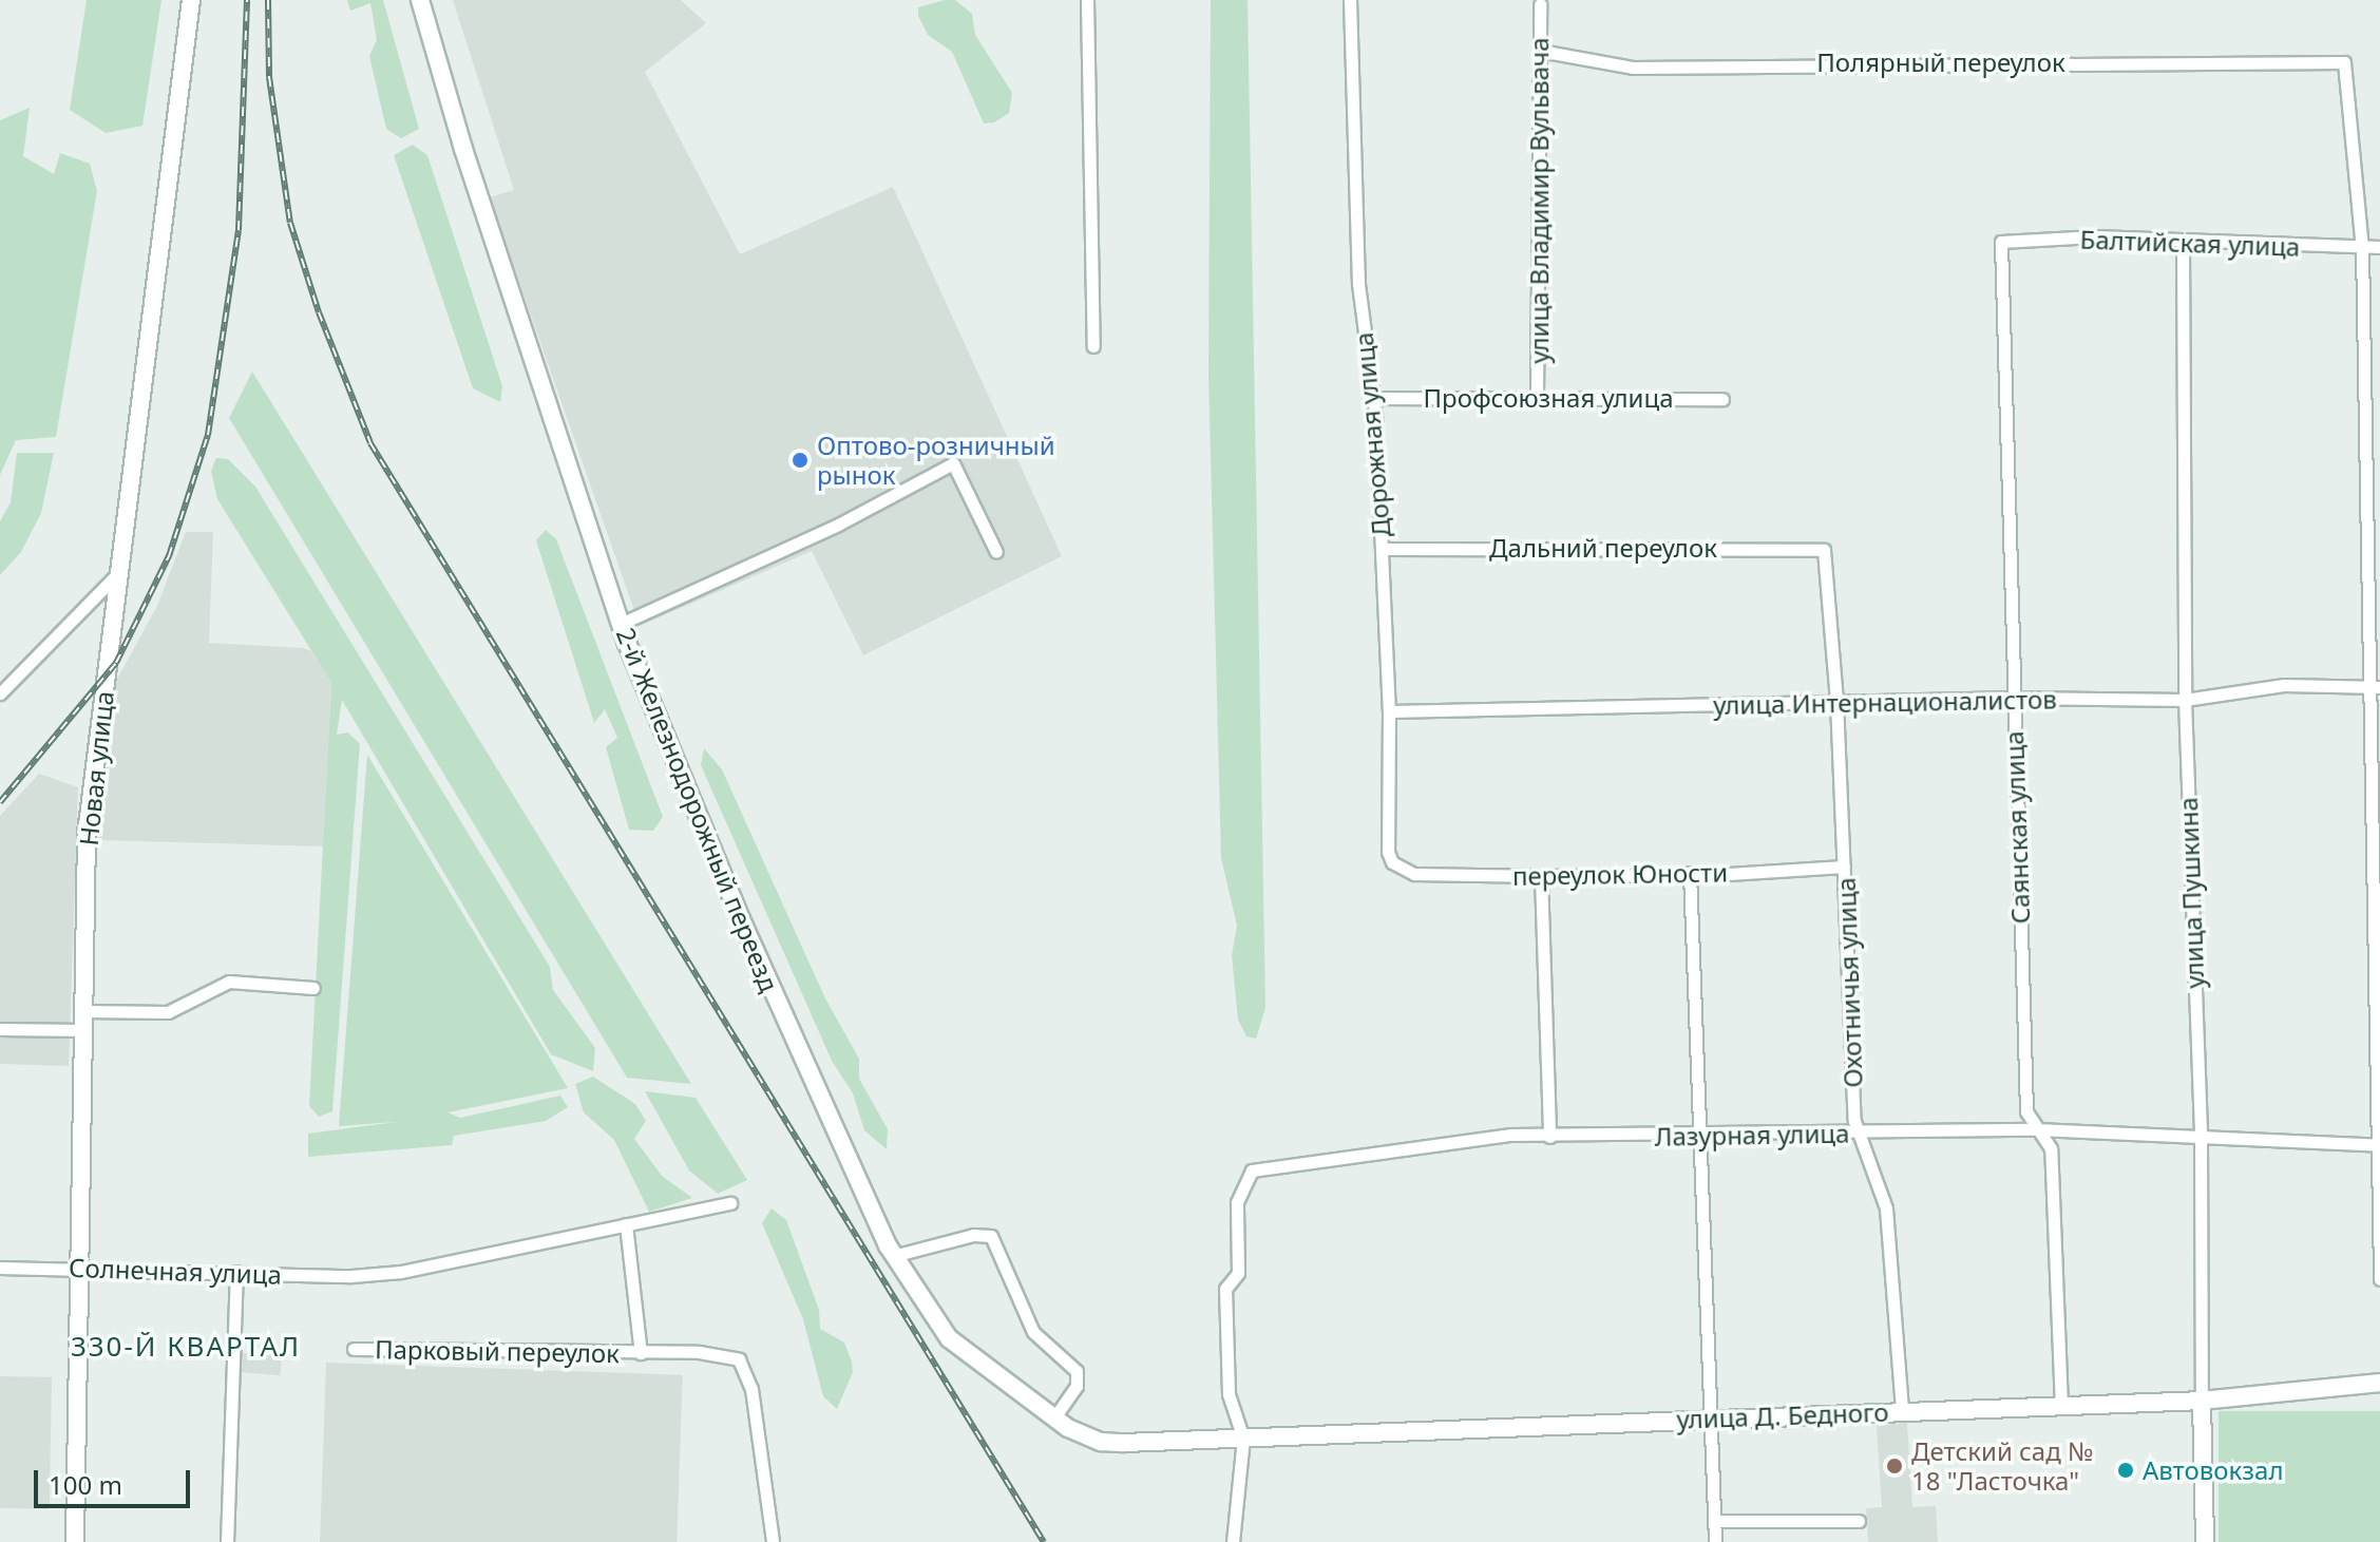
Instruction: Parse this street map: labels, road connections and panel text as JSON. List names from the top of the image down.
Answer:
{
  "streets": {
    "street": [
      "Полярный переулок",
      "улица Владимир Вульвача",
      "Балтийская улица",
      "Профсоюзная улица",
      "Дорожная улица",
      "Дальний переулок",
      "улица Интернационалистов",
      "Новая улица",
      "2-й Железнодорожный переезд",
      "Саянская улица",
      "переулок Юности",
      "улица Пушкина",
      "Охотничья улица",
      "Лазурная улица",
      "Солнечная улица",
      "Парковый переулок",
      "улица Д. Бедного"
    ]
  },
  "crossings": [
    ["Полярный переулок", "улица Владимир Вульвача"],
    ["Полярный переулок", "Балтийская улица"],
    ["улица Владимир Вульвача", "Профсоюзная улица"],
    ["Балтийская улица", "Саянская улица"],
    ["Балтийская улица", "улица Пушкина"],
    ["Профсоюзная улица", "Дорожная улица"],
    ["Дорожная улица", "Дальний переулок"],
    ["Дорожная улица", "улица Интернационалистов"],
    ["Дорожная улица", "переулок Юности"],
    ["Дальний переулок", "Охотничья улица"],
    ["улица Интернационалистов", "Саянская улица"],
    ["улица Интернационалистов", "улица Пушкина"],
    ["улица Интернационалистов", "Охотничья улица"],
    ["Новая улица", "Солнечная улица"],
    ["2-й Железнодорожный переезд", "улица Д. Бедного"],
    ["Саянская улица", "Лазурная улица"],
    ["Саянская улица", "улица Д. Бедного"],
    ["переулок Юности", "Охотничья улица"],
    ["улица Пушкина", "Лазурная улица"],
    ["улица Пушкина", "улица Д. Бедного"],
    ["Охотничья улица", "Лазурная улица"],
    ["Охотничья улица", "улица Д. Бедного"],
    ["Лазурная улица", "улица Д. Бедного"],
    ["Солнечная улица", "Парковый переулок"]
  ],
  "districts": ["330-Й КВАРТАЛ"],
  "places": ["Оптово-розничный рынок", "Детский сад № 18 \"Ласточка\"", "Автовокзал"],
  "scale_bar": "100 m"
}
